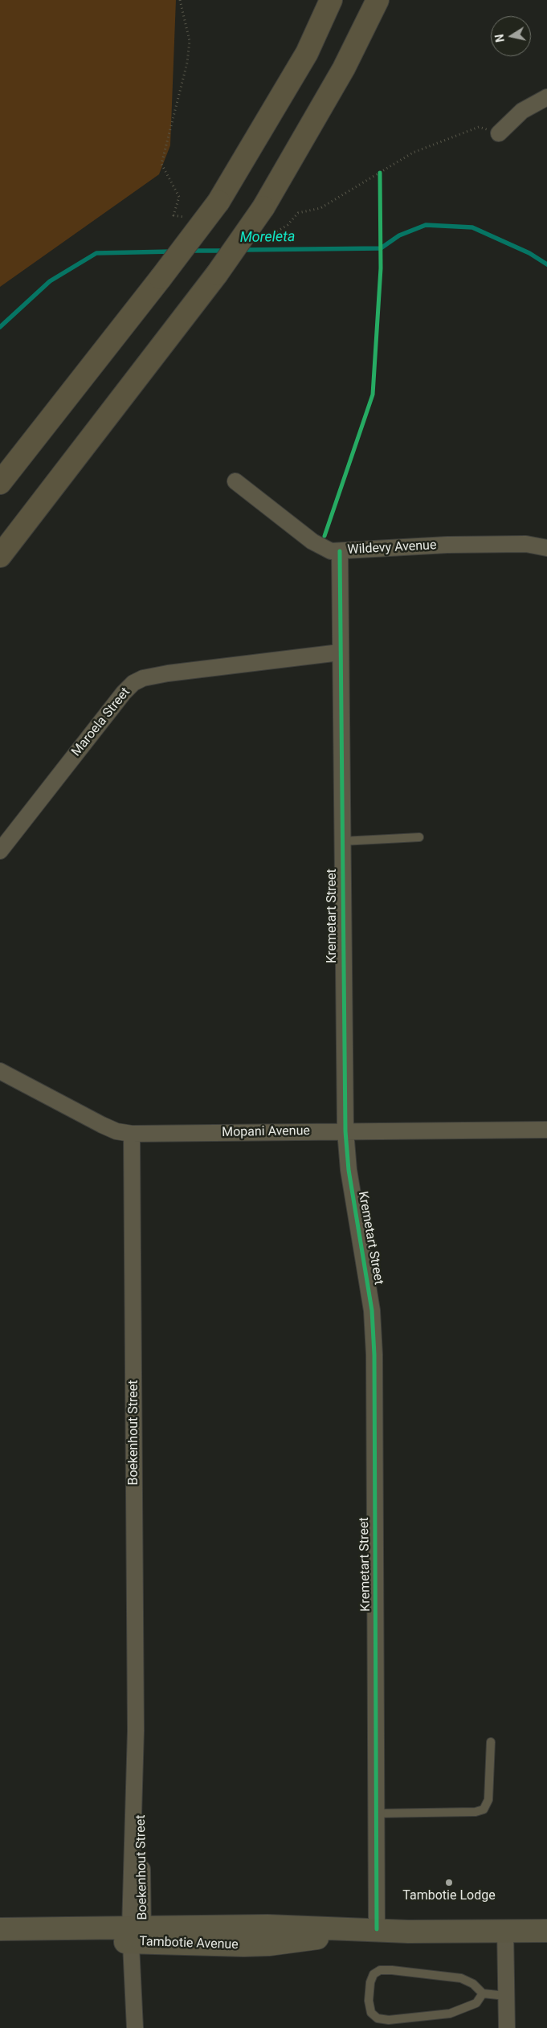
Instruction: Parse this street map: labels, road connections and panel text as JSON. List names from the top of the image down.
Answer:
{
  "streets": {
    "main road": ["Tambotie Avenue"],
    "street": [
      "Wildevy Avenue",
      "Maroela Street",
      "Kremetart Street",
      "Mopani Avenue",
      "Boekenhout Street"
    ]
  },
  "crossings": [
    ["Wildevy Avenue", "Kremetart Street"],
    ["Maroela Street", "Kremetart Street"],
    ["Kremetart Street", "Mopani Avenue"],
    ["Kremetart Street", "Tambotie Avenue"],
    ["Mopani Avenue", "Boekenhout Street"],
    ["Boekenhout Street", "Tambotie Avenue"]
  ],
  "water": ["Moreleta"],
  "places": ["Tambotie Lodge"],
  "north": "left"
}
